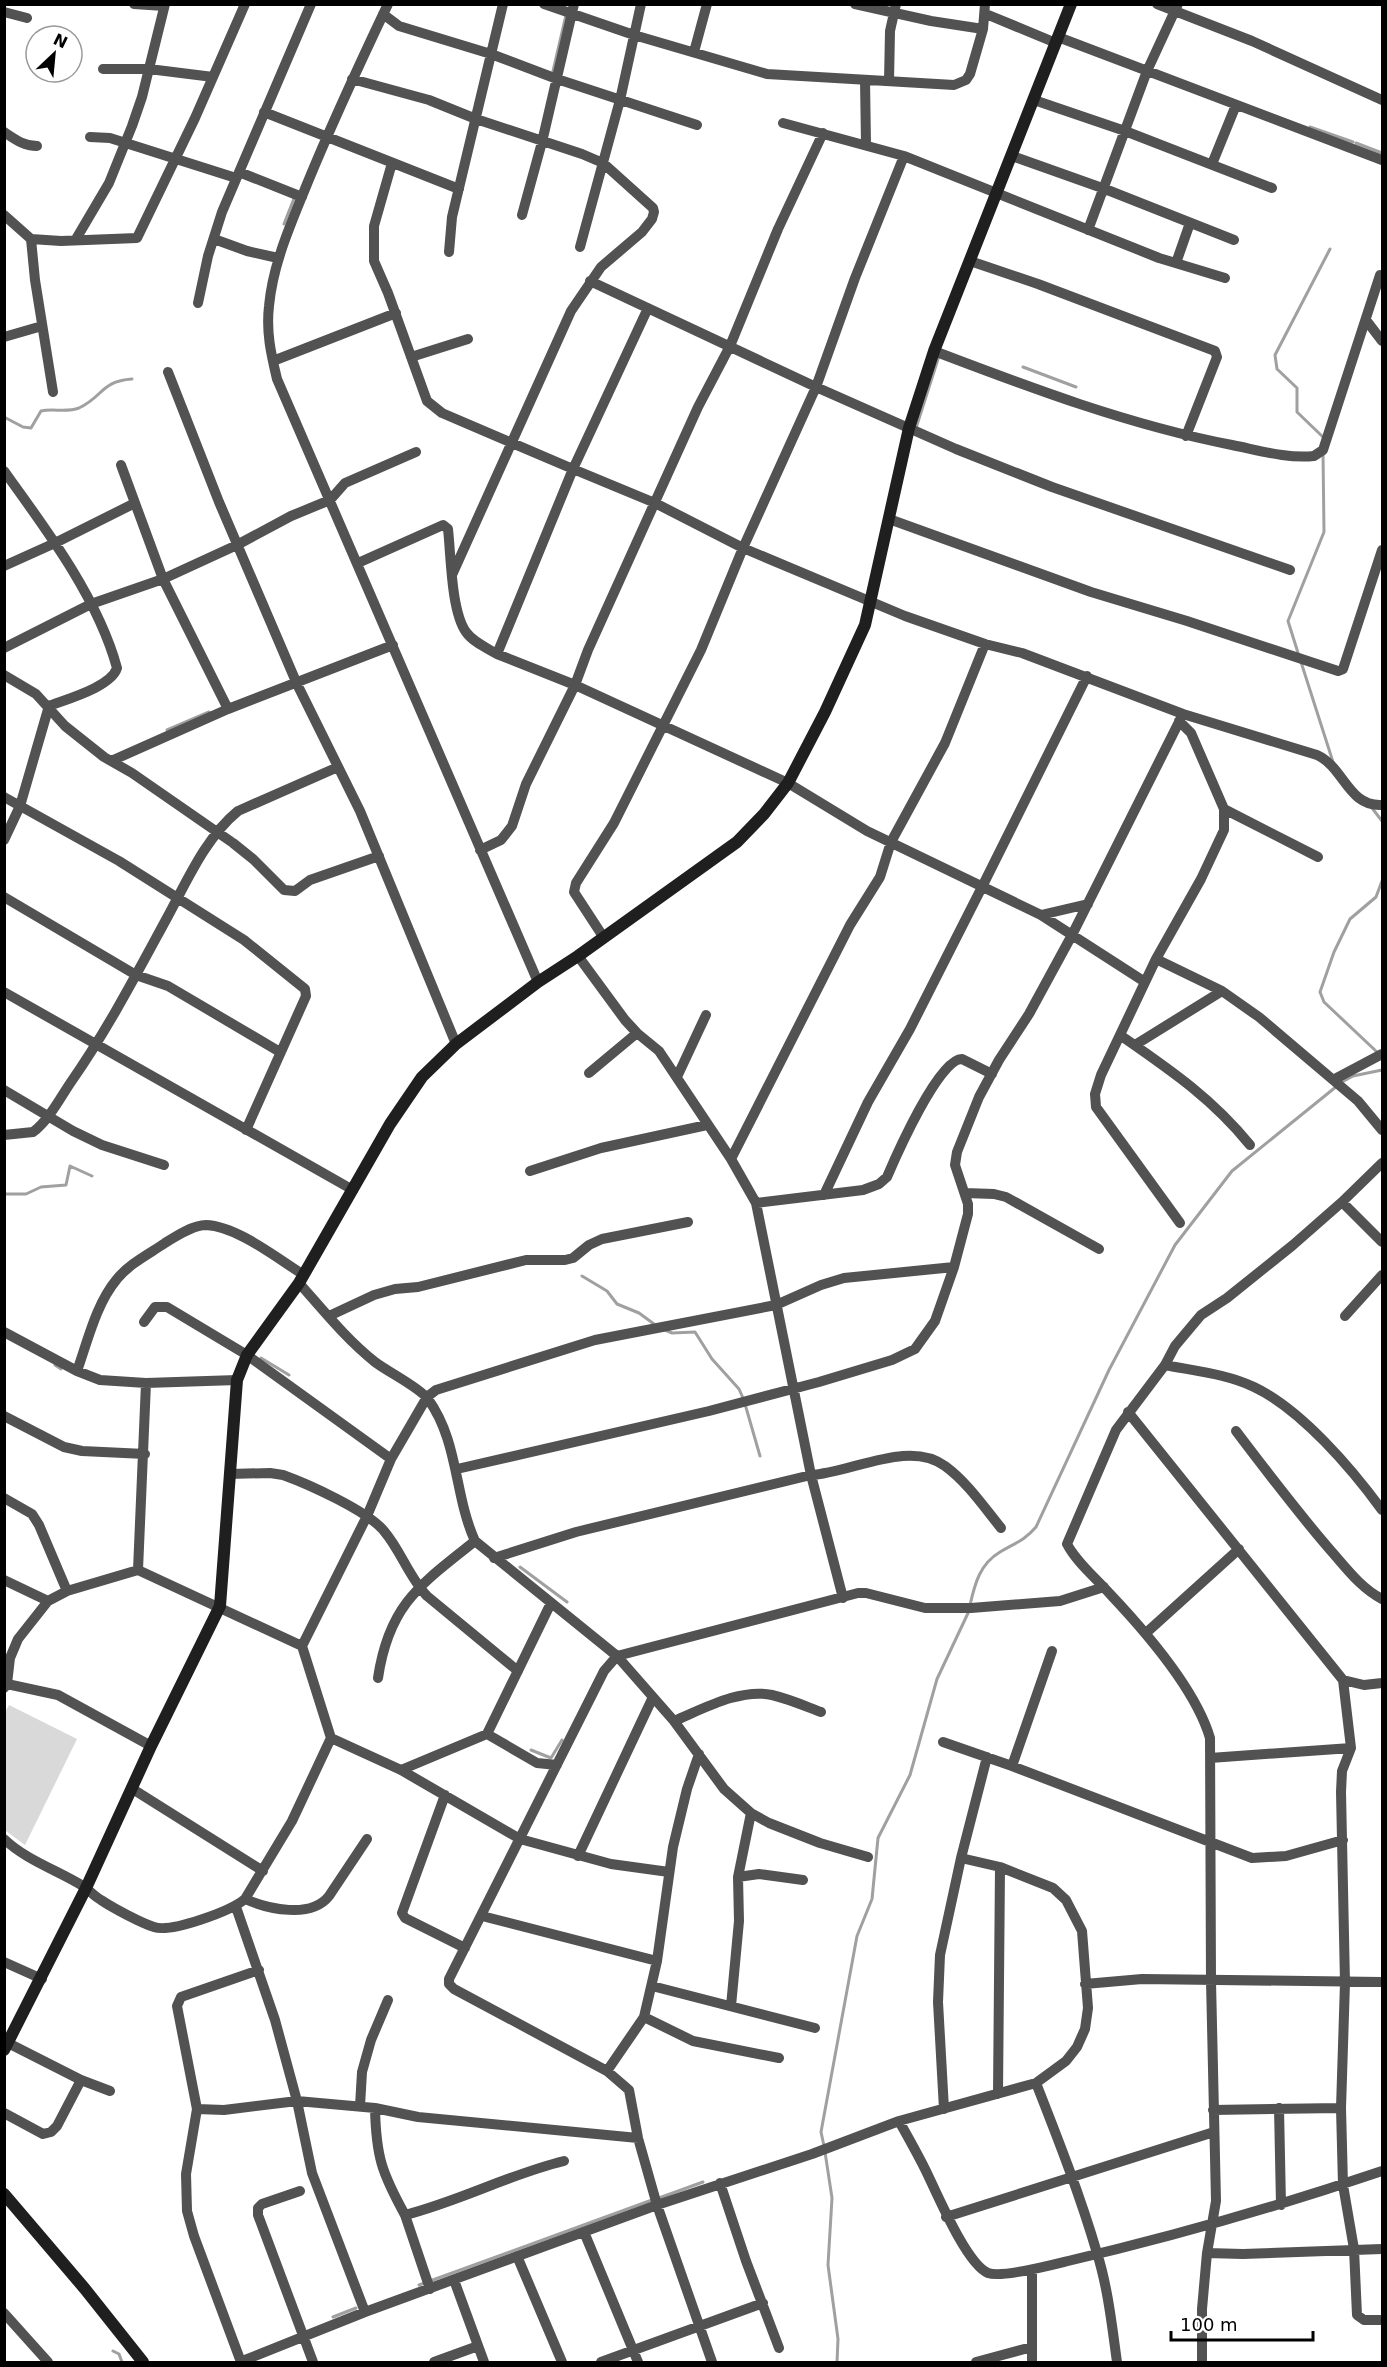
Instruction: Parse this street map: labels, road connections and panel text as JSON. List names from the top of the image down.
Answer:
{
  "scale_bar": "100 m",
  "north": "top right"
}
